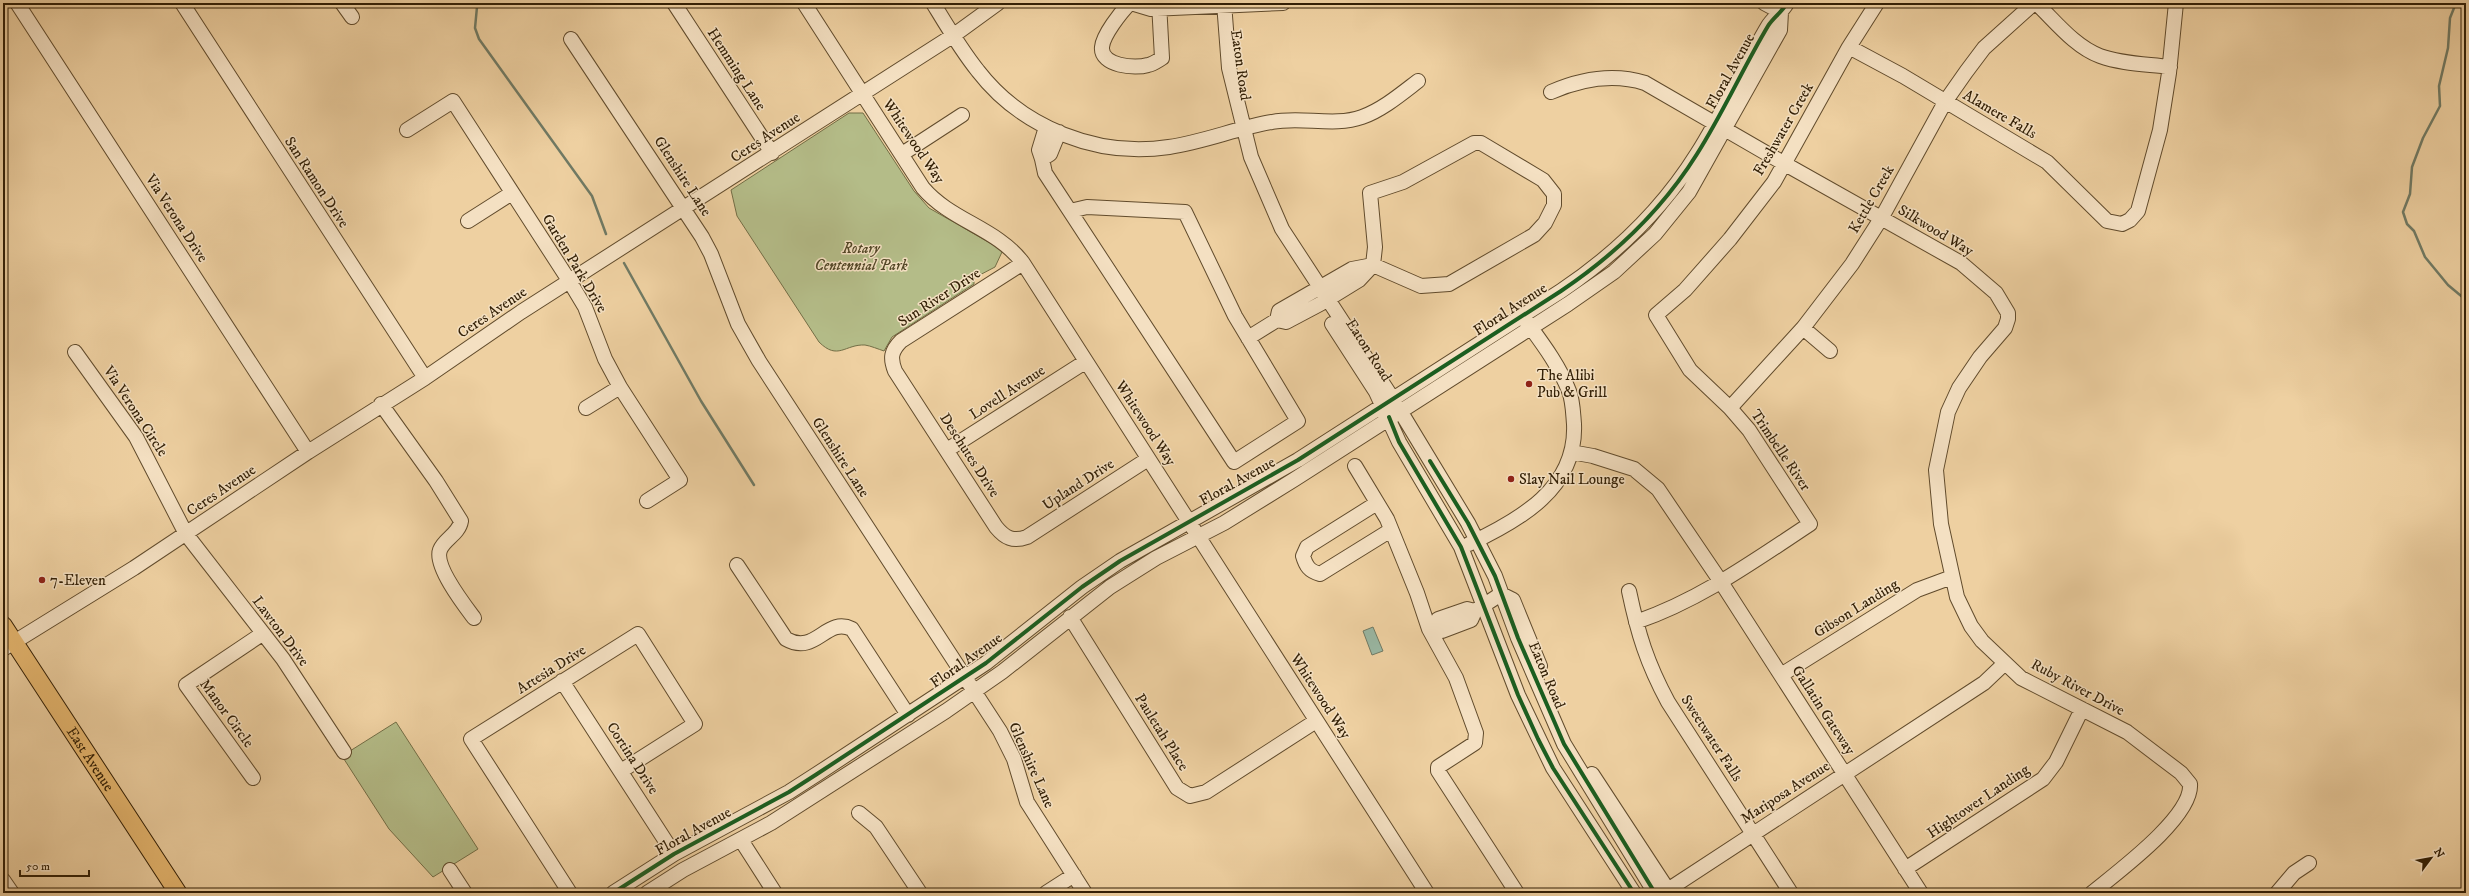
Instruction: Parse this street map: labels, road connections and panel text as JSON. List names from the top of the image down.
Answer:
{
  "streets": {
    "main road": ["East Avenue"],
    "street": [
      "Eaton Road",
      "Hemming Lane",
      "Floral Avenue",
      "Alamere Falls",
      "Freshwater Creek",
      "Ceres Avenue",
      "Whitewood Way",
      "Glenshire Lane",
      "San Ramon Drive",
      "Kettle Creek",
      "Via Verona Drive",
      "Silkwood Way",
      "Garden Park Drive",
      "Sun River Drive",
      "Lovell Avenue",
      "Via Verona Circle",
      "Trimbelle River",
      "Deschutes Drive",
      "Upland Drive",
      "Gibson Landing",
      "Lawton Drive",
      "Artesia Drive",
      "Ruby River Drive",
      "Gallatin Gateway",
      "Manor Circle",
      "Pauletah Place",
      "Sweetwater Falls",
      "Cortina Drive",
      "Mariposa Avenue",
      "Hightower Landing"
    ]
  },
  "crossings": [
    ["Eaton Road", "Floral Avenue"],
    ["Eaton Road", "Mariposa Avenue"],
    ["Hemming Lane", "Ceres Avenue"],
    ["Floral Avenue", "Whitewood Way"],
    ["Floral Avenue", "Glenshire Lane"],
    ["Floral Avenue", "Silkwood Way"],
    ["Floral Avenue", "Pauletah Place"],
    ["Floral Avenue", "Cortina Drive"],
    ["Alamere Falls", "Freshwater Creek"],
    ["Alamere Falls", "Kettle Creek"],
    ["Freshwater Creek", "Silkwood Way"],
    ["Freshwater Creek", "Trimbelle River"],
    ["Ceres Avenue", "Whitewood Way"],
    ["Ceres Avenue", "Glenshire Lane"],
    ["Ceres Avenue", "San Ramon Drive"],
    ["Ceres Avenue", "Via Verona Drive"],
    ["Ceres Avenue", "Garden Park Drive"],
    ["Ceres Avenue", "Via Verona Circle"],
    ["Ceres Avenue", "Lawton Drive"],
    ["Ceres Avenue", "East Avenue"],
    ["Whitewood Way", "Sun River Drive"],
    ["Whitewood Way", "Lovell Avenue"],
    ["Whitewood Way", "Upland Drive"],
    ["Whitewood Way", "Pauletah Place"],
    ["Kettle Creek", "Silkwood Way"],
    ["Kettle Creek", "Trimbelle River"],
    ["Silkwood Way", "Ruby River Drive"],
    ["Sun River Drive", "Deschutes Drive"],
    ["Lovell Avenue", "Deschutes Drive"],
    ["Via Verona Circle", "Lawton Drive"],
    ["Trimbelle River", "Gallatin Gateway"],
    ["Deschutes Drive", "Upland Drive"],
    ["Gibson Landing", "Ruby River Drive"],
    ["Gibson Landing", "Gallatin Gateway"],
    ["Lawton Drive", "Manor Circle"],
    ["Artesia Drive", "Cortina Drive"],
    ["Ruby River Drive", "Mariposa Avenue"],
    ["Ruby River Drive", "Hightower Landing"],
    ["Gallatin Gateway", "Mariposa Avenue"],
    ["Gallatin Gateway", "Hightower Landing"],
    ["Sweetwater Falls", "Mariposa Avenue"]
  ],
  "parks": ["Rotary Centennial Park"],
  "places": ["The Alibi Pub & Grill", "Slay Nail Lounge", "7-Eleven"],
  "scale_bar": "50 m",
  "north": "top right"
}
